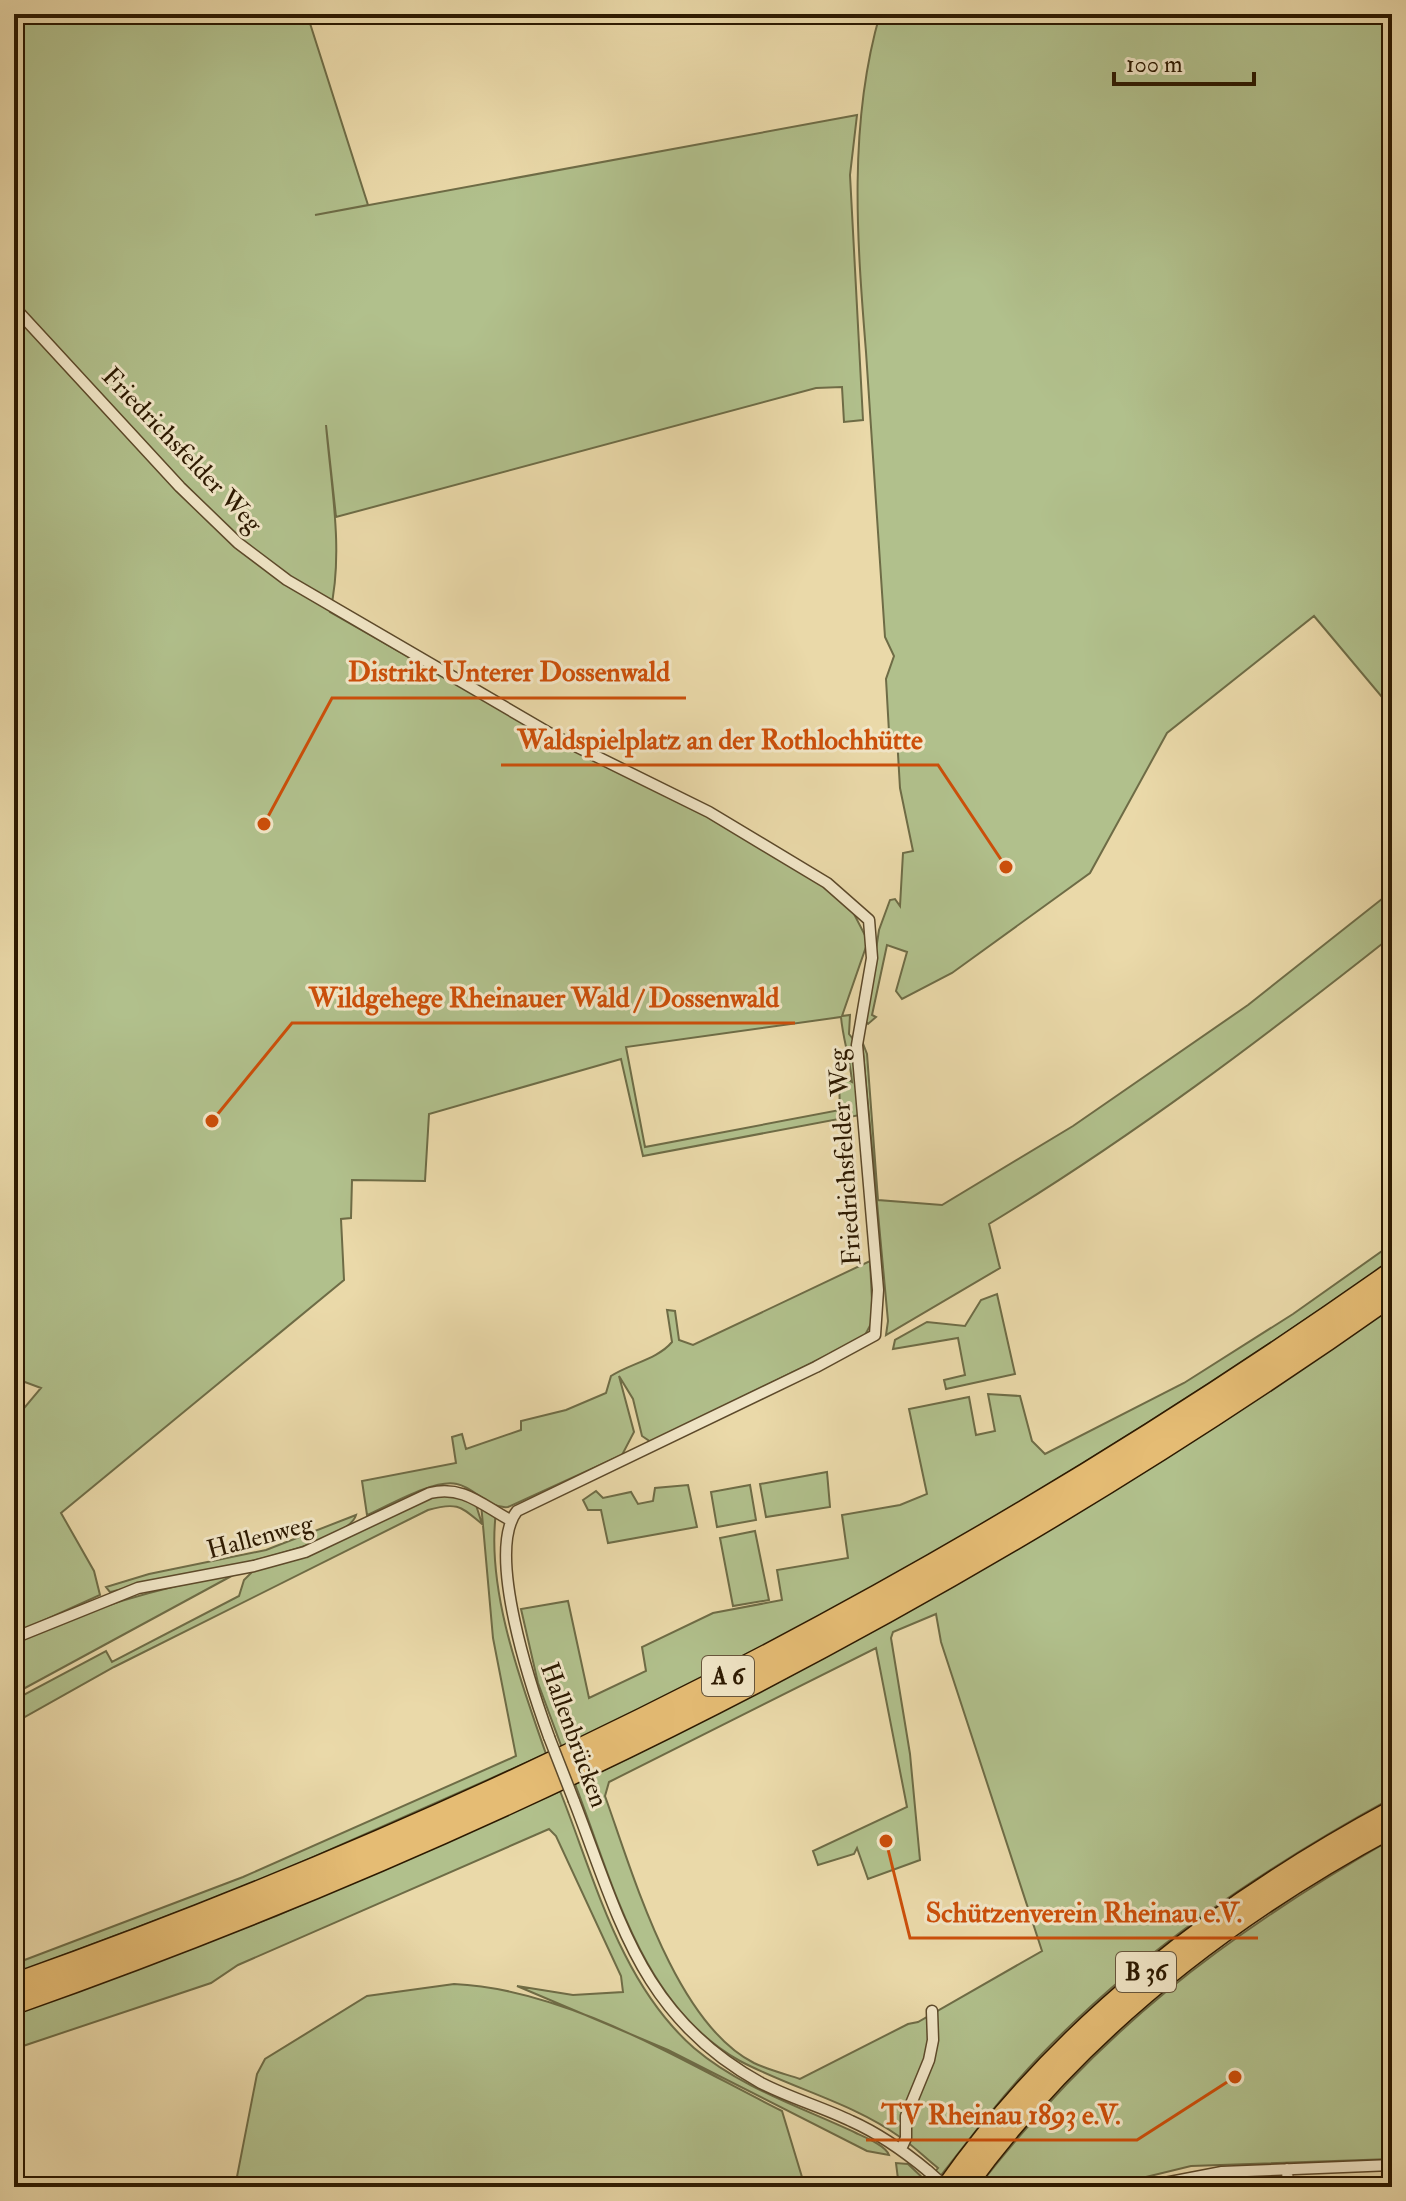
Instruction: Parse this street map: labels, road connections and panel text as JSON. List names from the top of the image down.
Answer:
{
  "streets": {
    "highway": ["A 6", "B 36"],
    "street": ["Friedrichsfelder Weg", "Hallenweg", "Hallenbrücken"]
  },
  "crossings": [
    ["Friedrichsfelder Weg", "Hallenweg"],
    ["Friedrichsfelder Weg", "Hallenbrücken"],
    ["Hallenweg", "Hallenbrücken"],
    ["Hallenbrücken", "B 36"]
  ],
  "places": [
    "Distrikt Unterer Dossenwald",
    "Waldspielplatz an der Rothlochhütte",
    "Wildgehege Rheinauer Wald / Dossenwald",
    "Schützenverein Rheinau e.V.",
    "TV Rheinau 1893 e.V."
  ],
  "scale_bar": "100 m"
}
